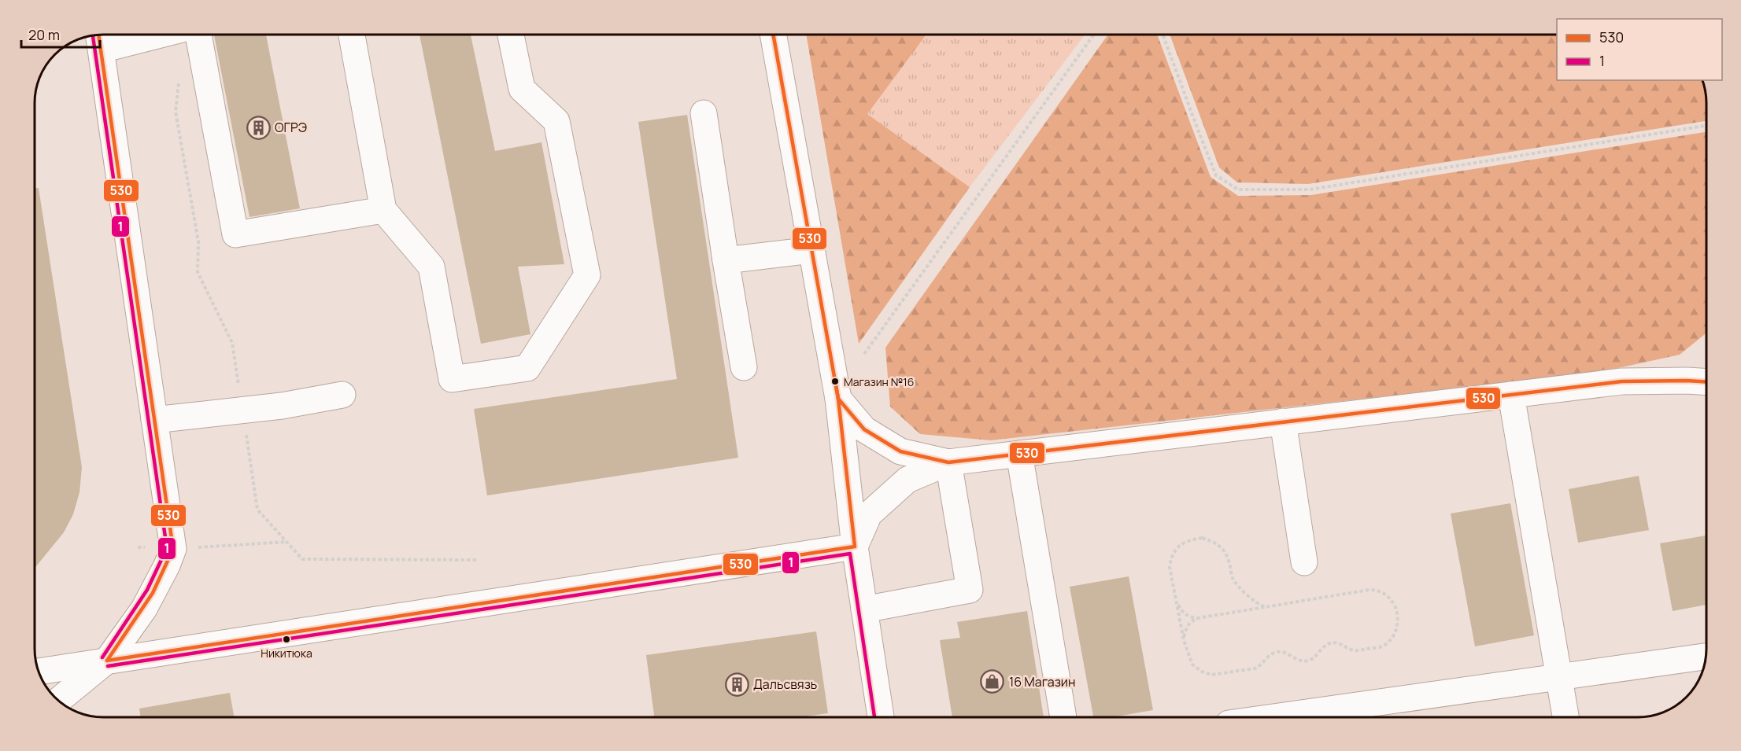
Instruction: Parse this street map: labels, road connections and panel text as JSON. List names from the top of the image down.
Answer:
{
  "places": {
    "building": ["ОГРЭ", "Дальсвязь"],
    "other": ["Магазин №16", "Никитюка"],
    "shop": ["16 Магазин"]
  },
  "lines": ["transit line 530", "transit line 1"],
  "legend": ["530", "1"],
  "scale_bar": "20 m"
}
